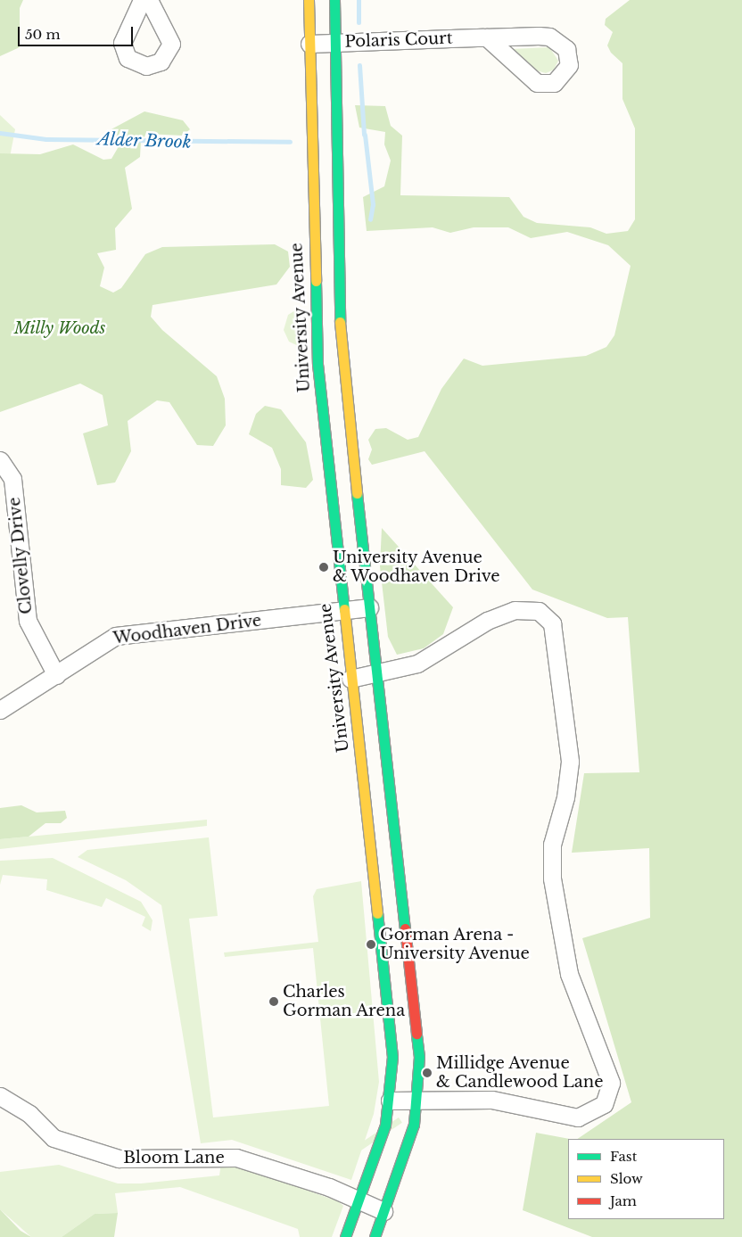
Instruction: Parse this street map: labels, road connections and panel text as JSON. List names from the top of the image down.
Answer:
{
  "streets": {
    "main road": ["University Avenue"],
    "street": [
      "Polaris Court",
      "Clovelly Drive",
      "Woodhaven Drive",
      "Bloom Lane"
    ]
  },
  "crossings": [
    ["Polaris Court", "University Avenue"],
    ["University Avenue", "Woodhaven Drive"],
    ["University Avenue", "Bloom Lane"],
    ["Clovelly Drive", "Woodhaven Drive"]
  ],
  "water": ["Alder Brook"],
  "parks": ["Milly Woods"],
  "places": [
    "University Avenue & Woodhaven Drive",
    "Gorman Arena - University Avenue",
    "Charles Gorman Arena",
    "Millidge Avenue & Candlewood Lane"
  ],
  "legend": ["Fast", "Slow", "Jam"],
  "scale_bar": "50 m"
}
